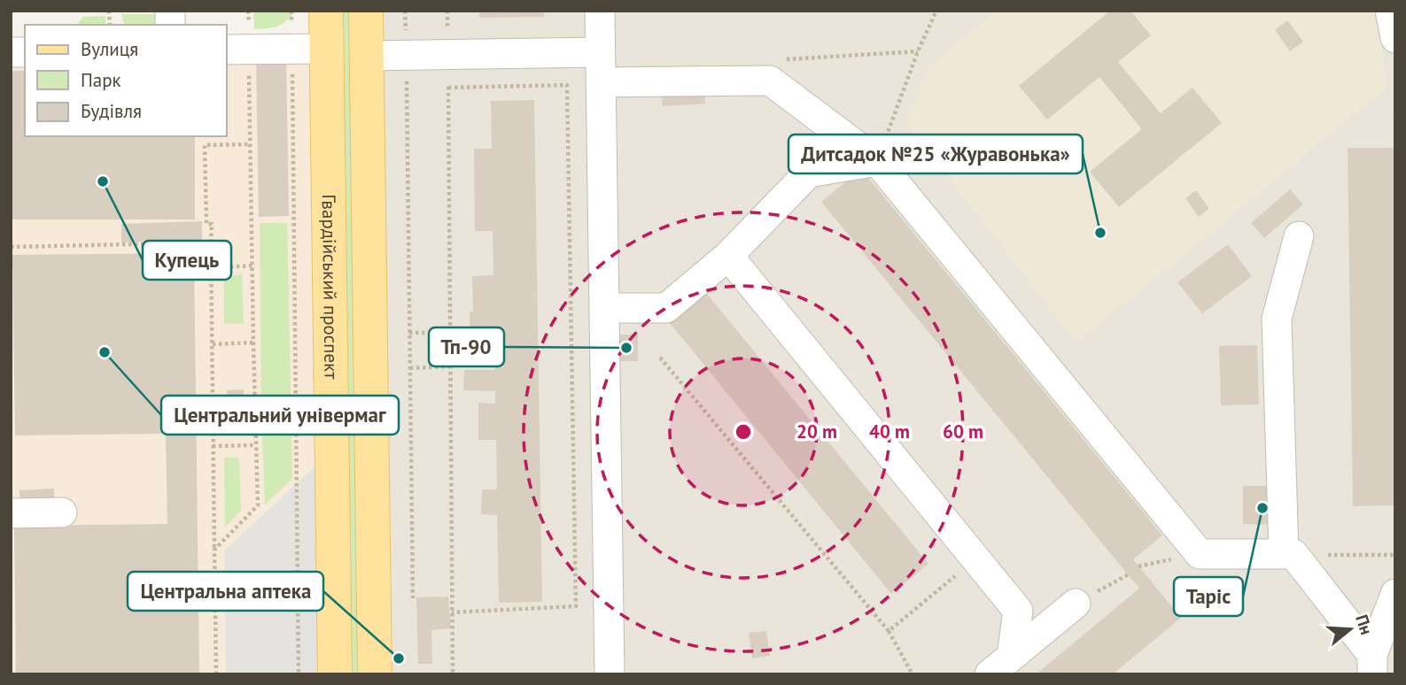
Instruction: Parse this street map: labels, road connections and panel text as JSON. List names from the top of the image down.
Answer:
{
  "streets": {
    "main road": ["Гвардійський проспект"]
  },
  "places": [
    "Купець",
    "Дитсадок №25 «Журавонька»",
    "Тп-90",
    "Центральний універмаг",
    "Таріс",
    "Центральна аптека"
  ],
  "legend": ["Вулиця", "Парк", "Будівля"],
  "north": "right",
  "rings": ["20 m", "40 m", "60 m"]
}
